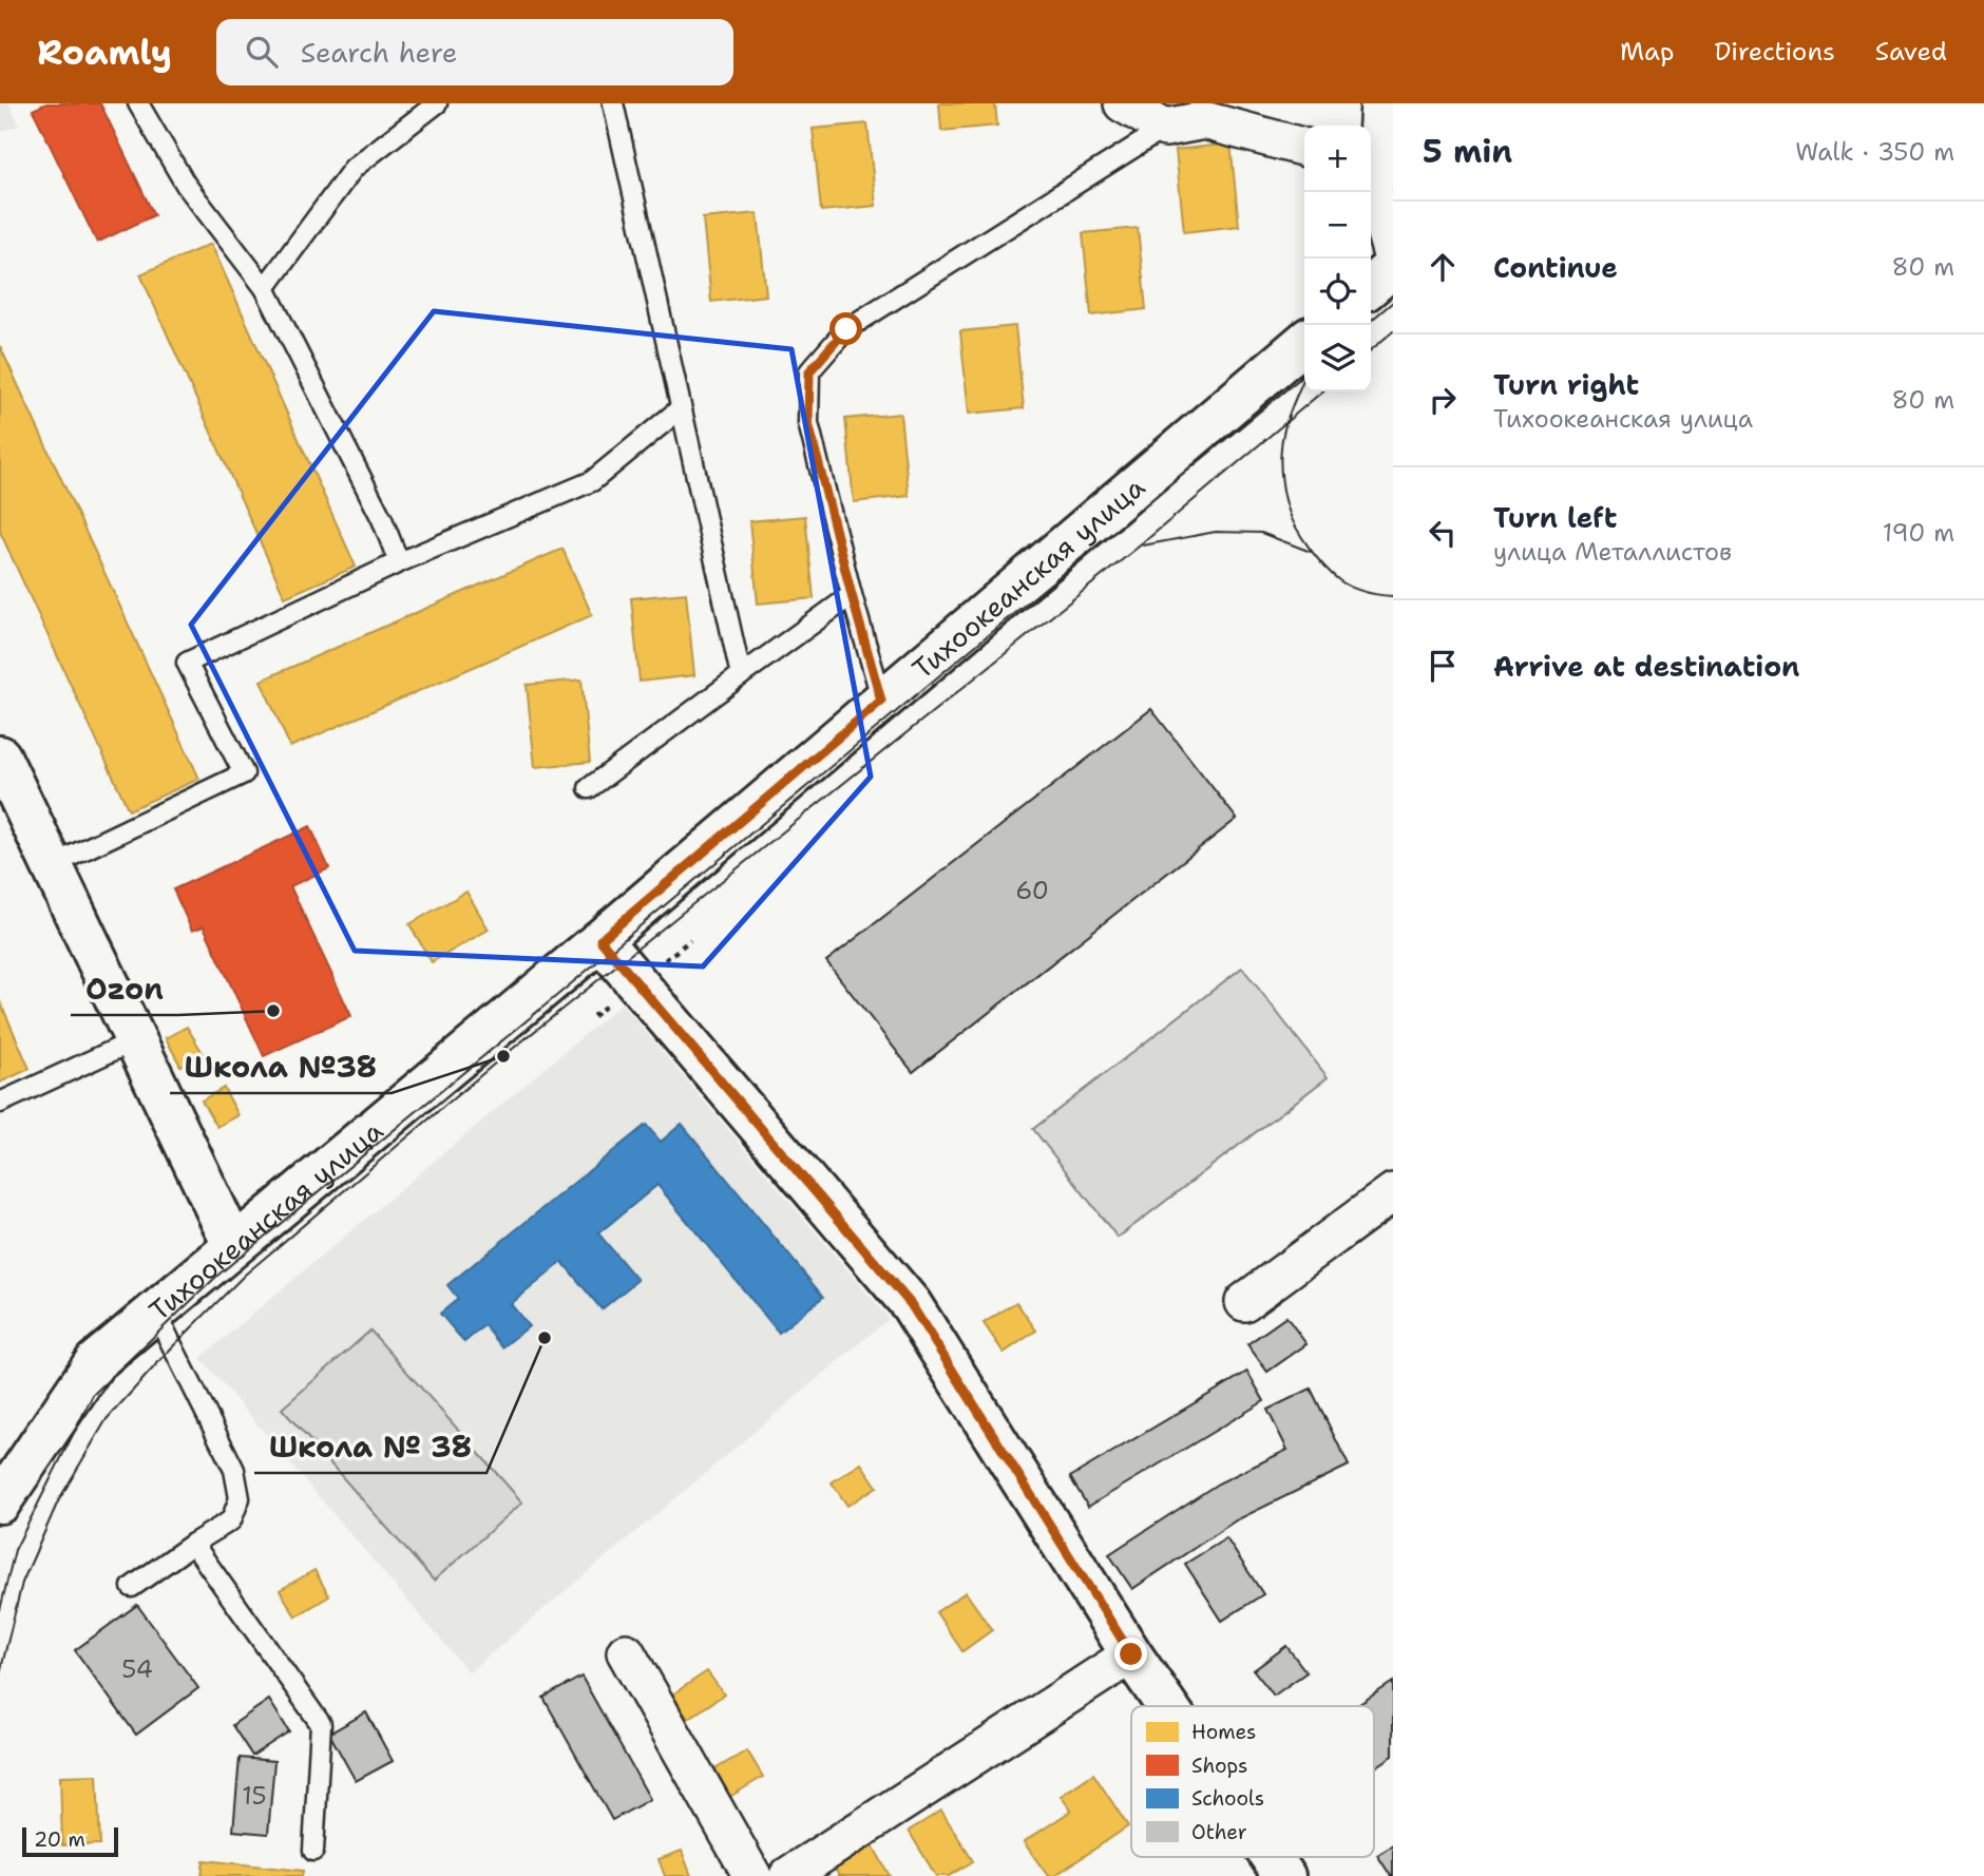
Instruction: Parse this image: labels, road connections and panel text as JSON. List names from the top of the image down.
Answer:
{
  "streets": {
    "main road": ["Тихоокеанская улица"]
  },
  "places": ["Ozon", "Школа №38", "Школа № 38"],
  "house_numbers": ["60", "54", "15"],
  "legend": [
    "Homes",
    "Shops",
    "Schools",
    "Other"
  ],
  "scale_bar": "20 m",
  "page": {
    "header": "Roamly",
    "search": "Search here",
    "nav": ["Map", "Directions", "Saved"],
    "heading": ["5 min", "Walk · 350 m"],
    "map_buttons": ["+", "−"],
    "list": [
      ["Continue", "80 m"],
      ["Turn right", "Тихоокеанская улица", "80 m"],
      ["Turn left", "улица Металлистов", "190 m"],
      "Arrive at destination"
    ],
    "scale": "20 m"
  }
}
